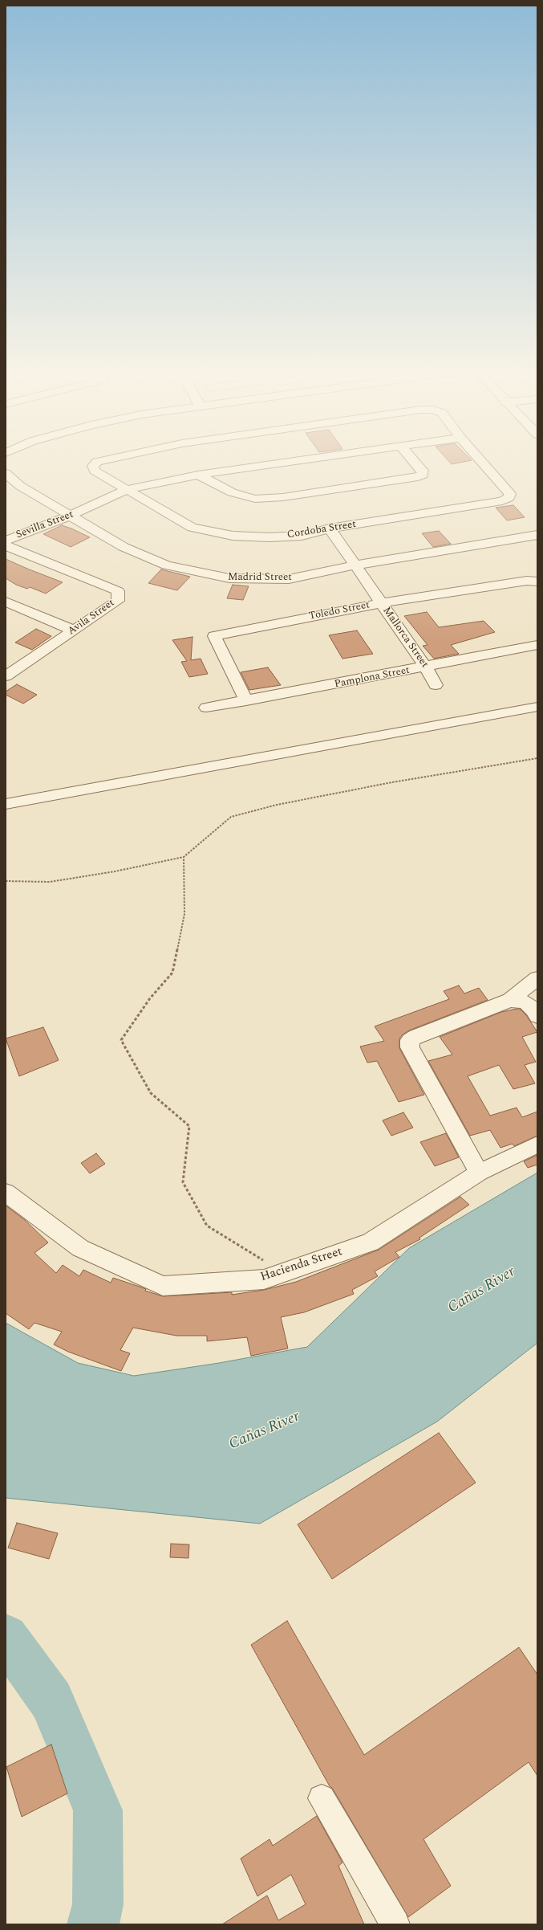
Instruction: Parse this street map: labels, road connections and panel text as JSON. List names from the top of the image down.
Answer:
{
  "streets": {
    "street": [
      "Sevilla Street",
      "Cordoba Street",
      "Madrid Street",
      "Toledo Street",
      "Avila Street",
      "Mallorca Street",
      "Pamplona Street",
      "Hacienda Street"
    ]
  },
  "crossings": [
    ["Sevilla Street", "Cordoba Street"],
    ["Sevilla Street", "Madrid Street"],
    ["Cordoba Street", "Mallorca Street"],
    ["Madrid Street", "Mallorca Street"],
    ["Toledo Street", "Mallorca Street"],
    ["Toledo Street", "Pamplona Street"],
    ["Mallorca Street", "Pamplona Street"]
  ],
  "water": ["Cañas River"]
}
